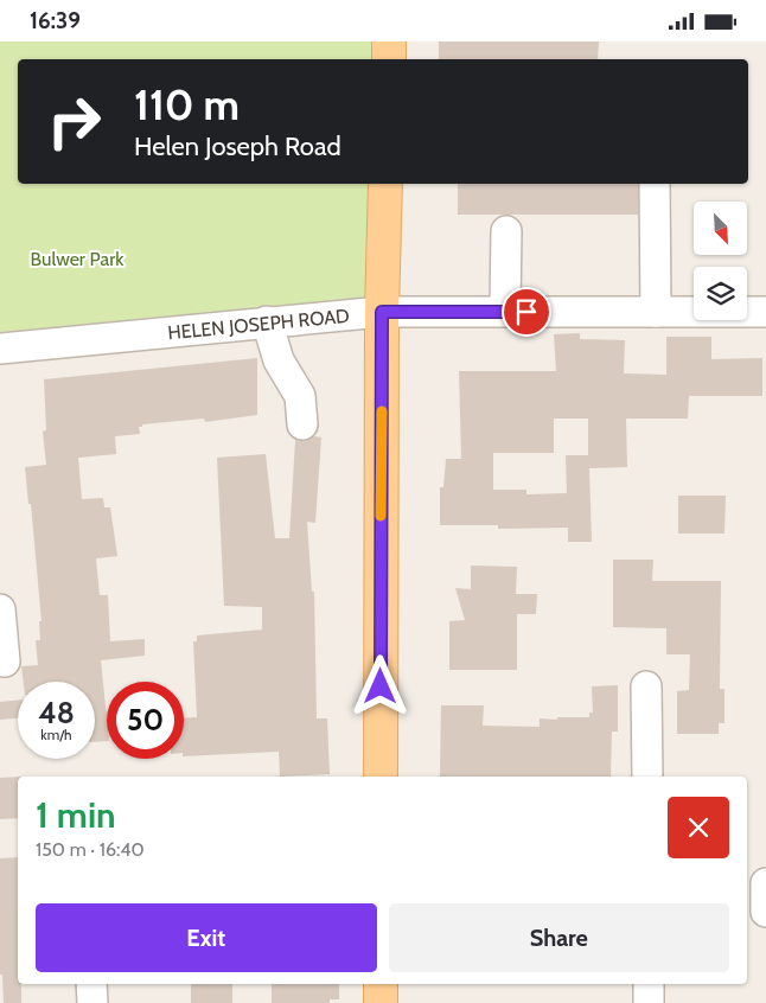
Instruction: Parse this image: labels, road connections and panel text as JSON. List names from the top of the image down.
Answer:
{
  "streets": {
    "street": ["HELEN JOSEPH ROAD"]
  },
  "parks": ["Bulwer Park"],
  "north": "bottom right",
  "page": {
    "status": "16:39",
    "turn": ["110 m", "Helen Joseph Road"],
    "speed": "48 km/h",
    "limit": "50",
    "heading": ["1 min", "150 m · 16:40"],
    "buttons": ["Exit", "Share"]
  }
}
